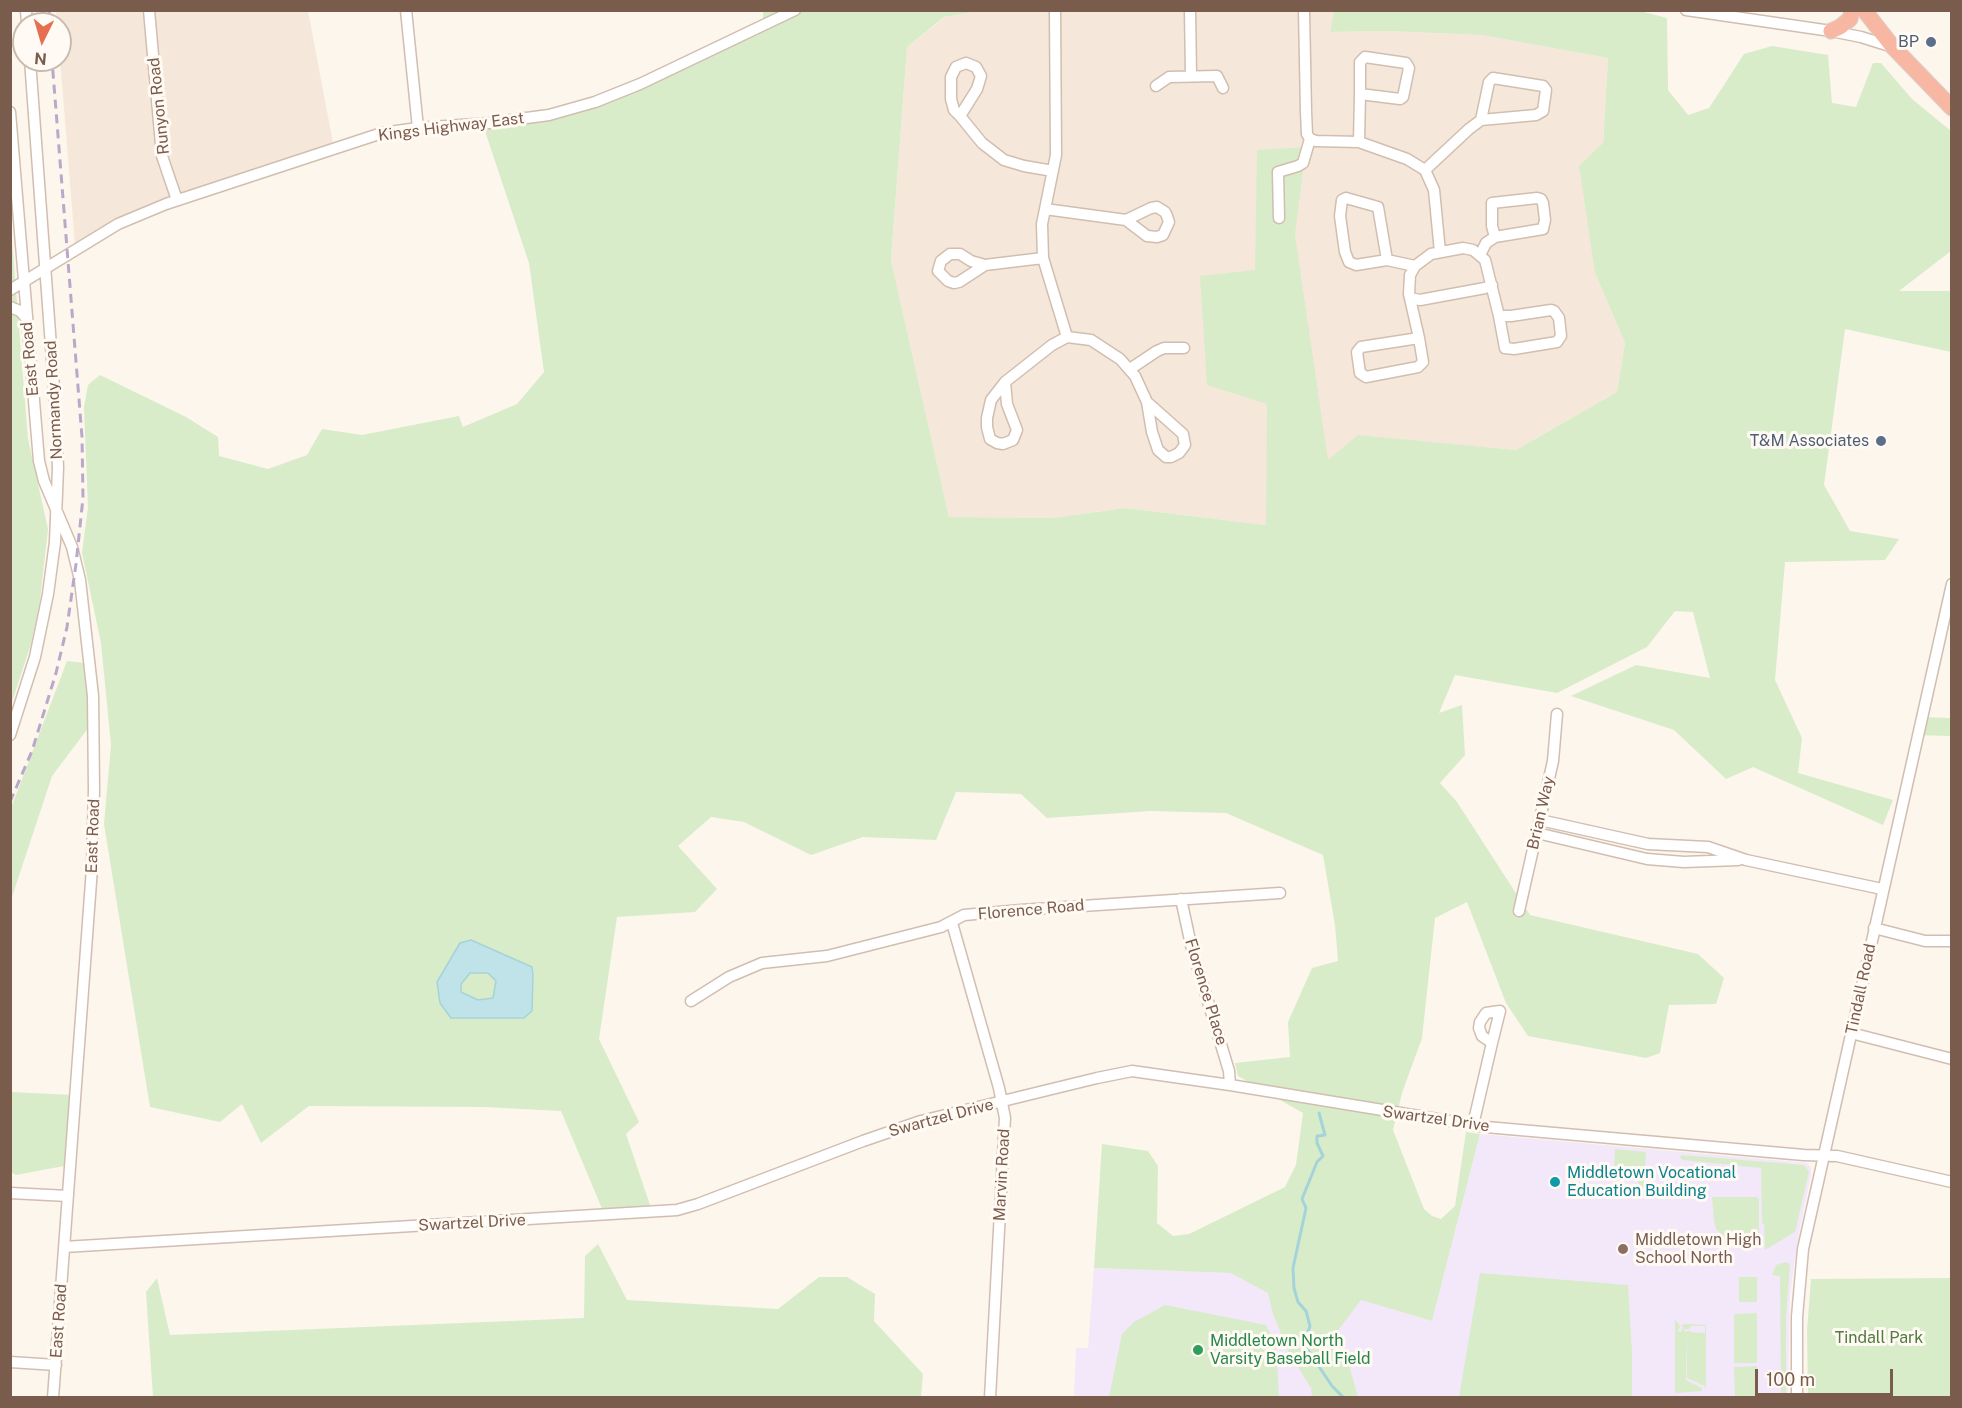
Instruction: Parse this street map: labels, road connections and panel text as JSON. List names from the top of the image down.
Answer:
{
  "streets": {
    "street": [
      "Runyon Road",
      "Kings Highway East",
      "East Road",
      "Normandy Road",
      "Brian Way",
      "Florence Road",
      "Tindall Road",
      "Florence Place",
      "Swartzel Drive",
      "Marvin Road"
    ]
  },
  "crossings": [
    ["Runyon Road", "Kings Highway East"],
    ["Kings Highway East", "East Road"],
    ["Kings Highway East", "Normandy Road"],
    ["East Road", "Normandy Road"],
    ["East Road", "Swartzel Drive"],
    ["Florence Road", "Florence Place"],
    ["Florence Road", "Marvin Road"],
    ["Tindall Road", "Swartzel Drive"],
    ["Florence Place", "Swartzel Drive"],
    ["Swartzel Drive", "Marvin Road"]
  ],
  "parks": ["Tindall Park"],
  "places": [
    "BP",
    "T&M Associates",
    "Middletown Vocational Education Building",
    "Middletown High School North",
    "Middletown North Varsity Baseball Field"
  ],
  "scale_bar": "100 m",
  "north": "bottom"
}
